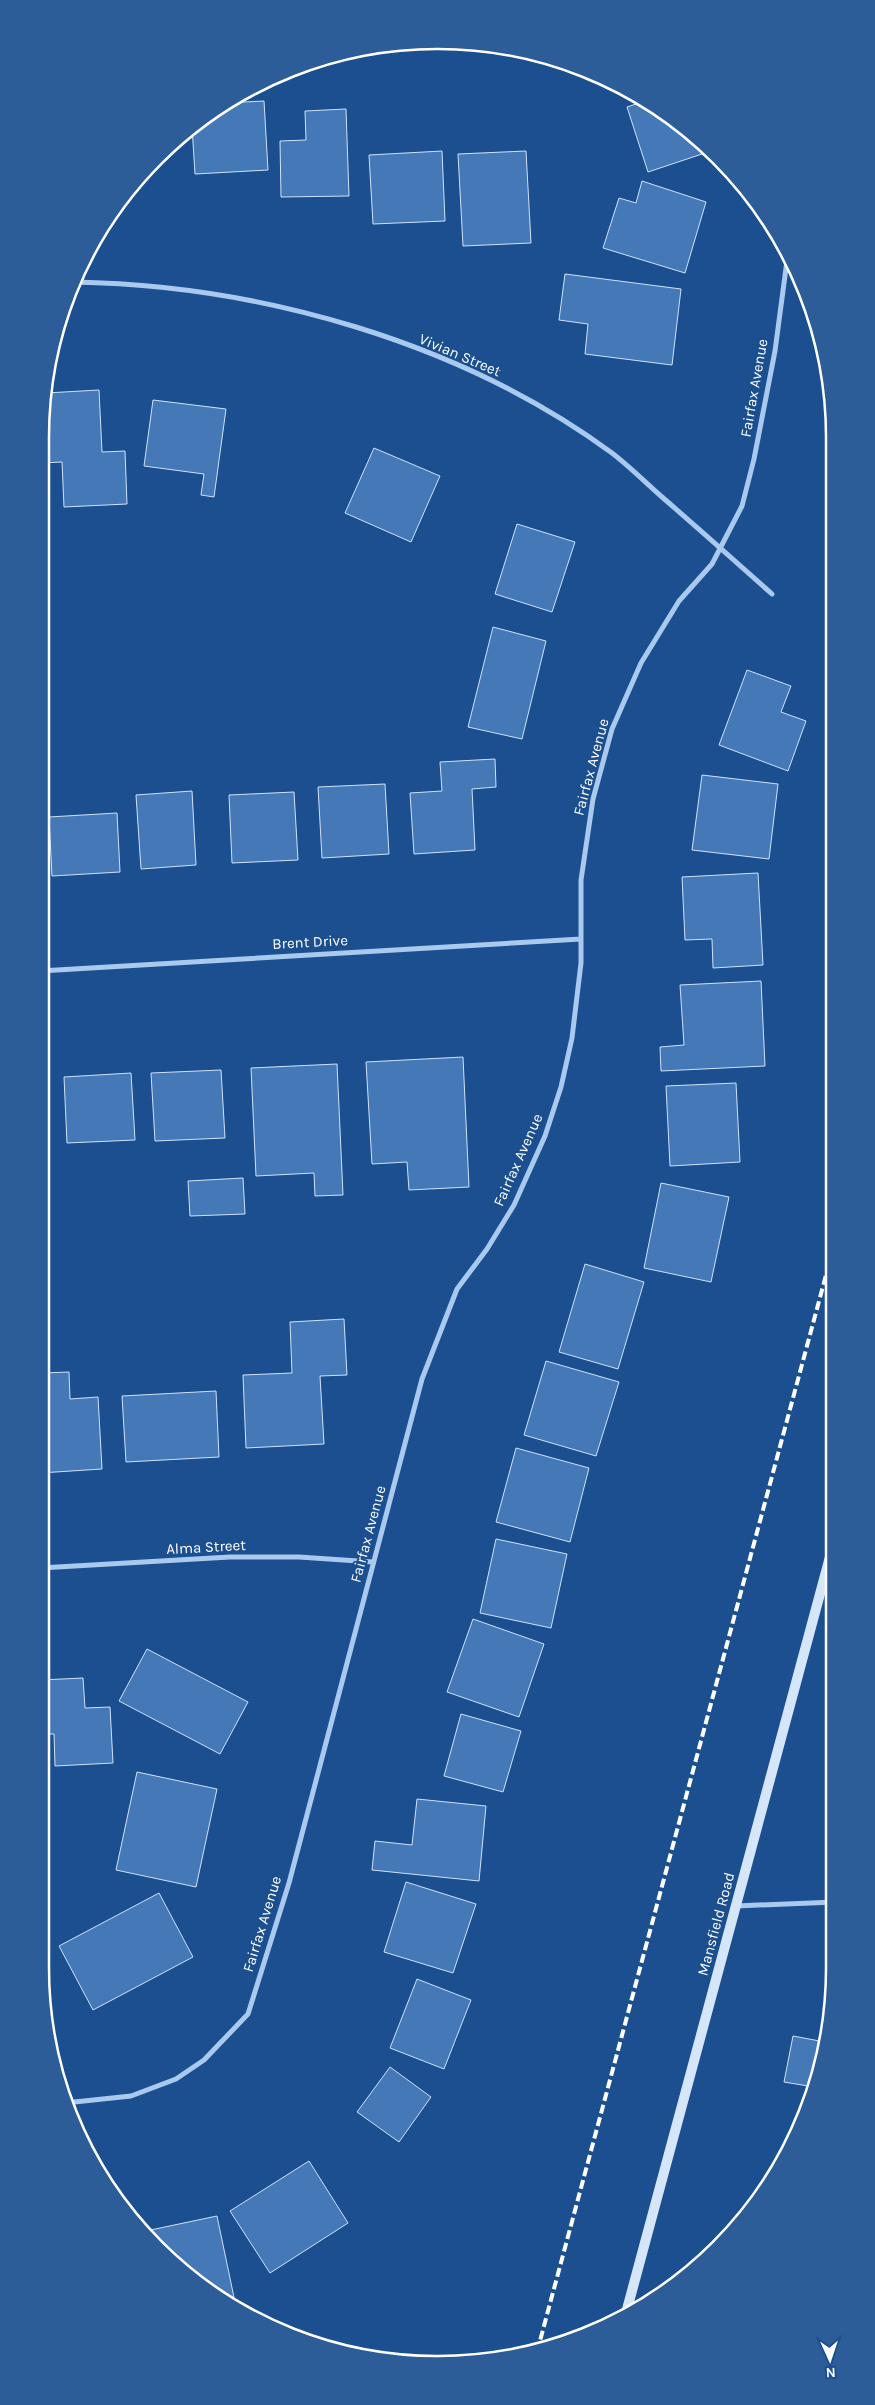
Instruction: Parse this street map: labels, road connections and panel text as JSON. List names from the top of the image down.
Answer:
{
  "streets": {
    "main road": ["Mansfield Road"],
    "street": [
      "Vivian Street",
      "Fairfax Avenue",
      "Brent Drive",
      "Alma Street"
    ]
  },
  "crossings": [
    ["Vivian Street", "Fairfax Avenue"],
    ["Fairfax Avenue", "Brent Drive"],
    ["Fairfax Avenue", "Alma Street"]
  ],
  "north": "bottom"
}
